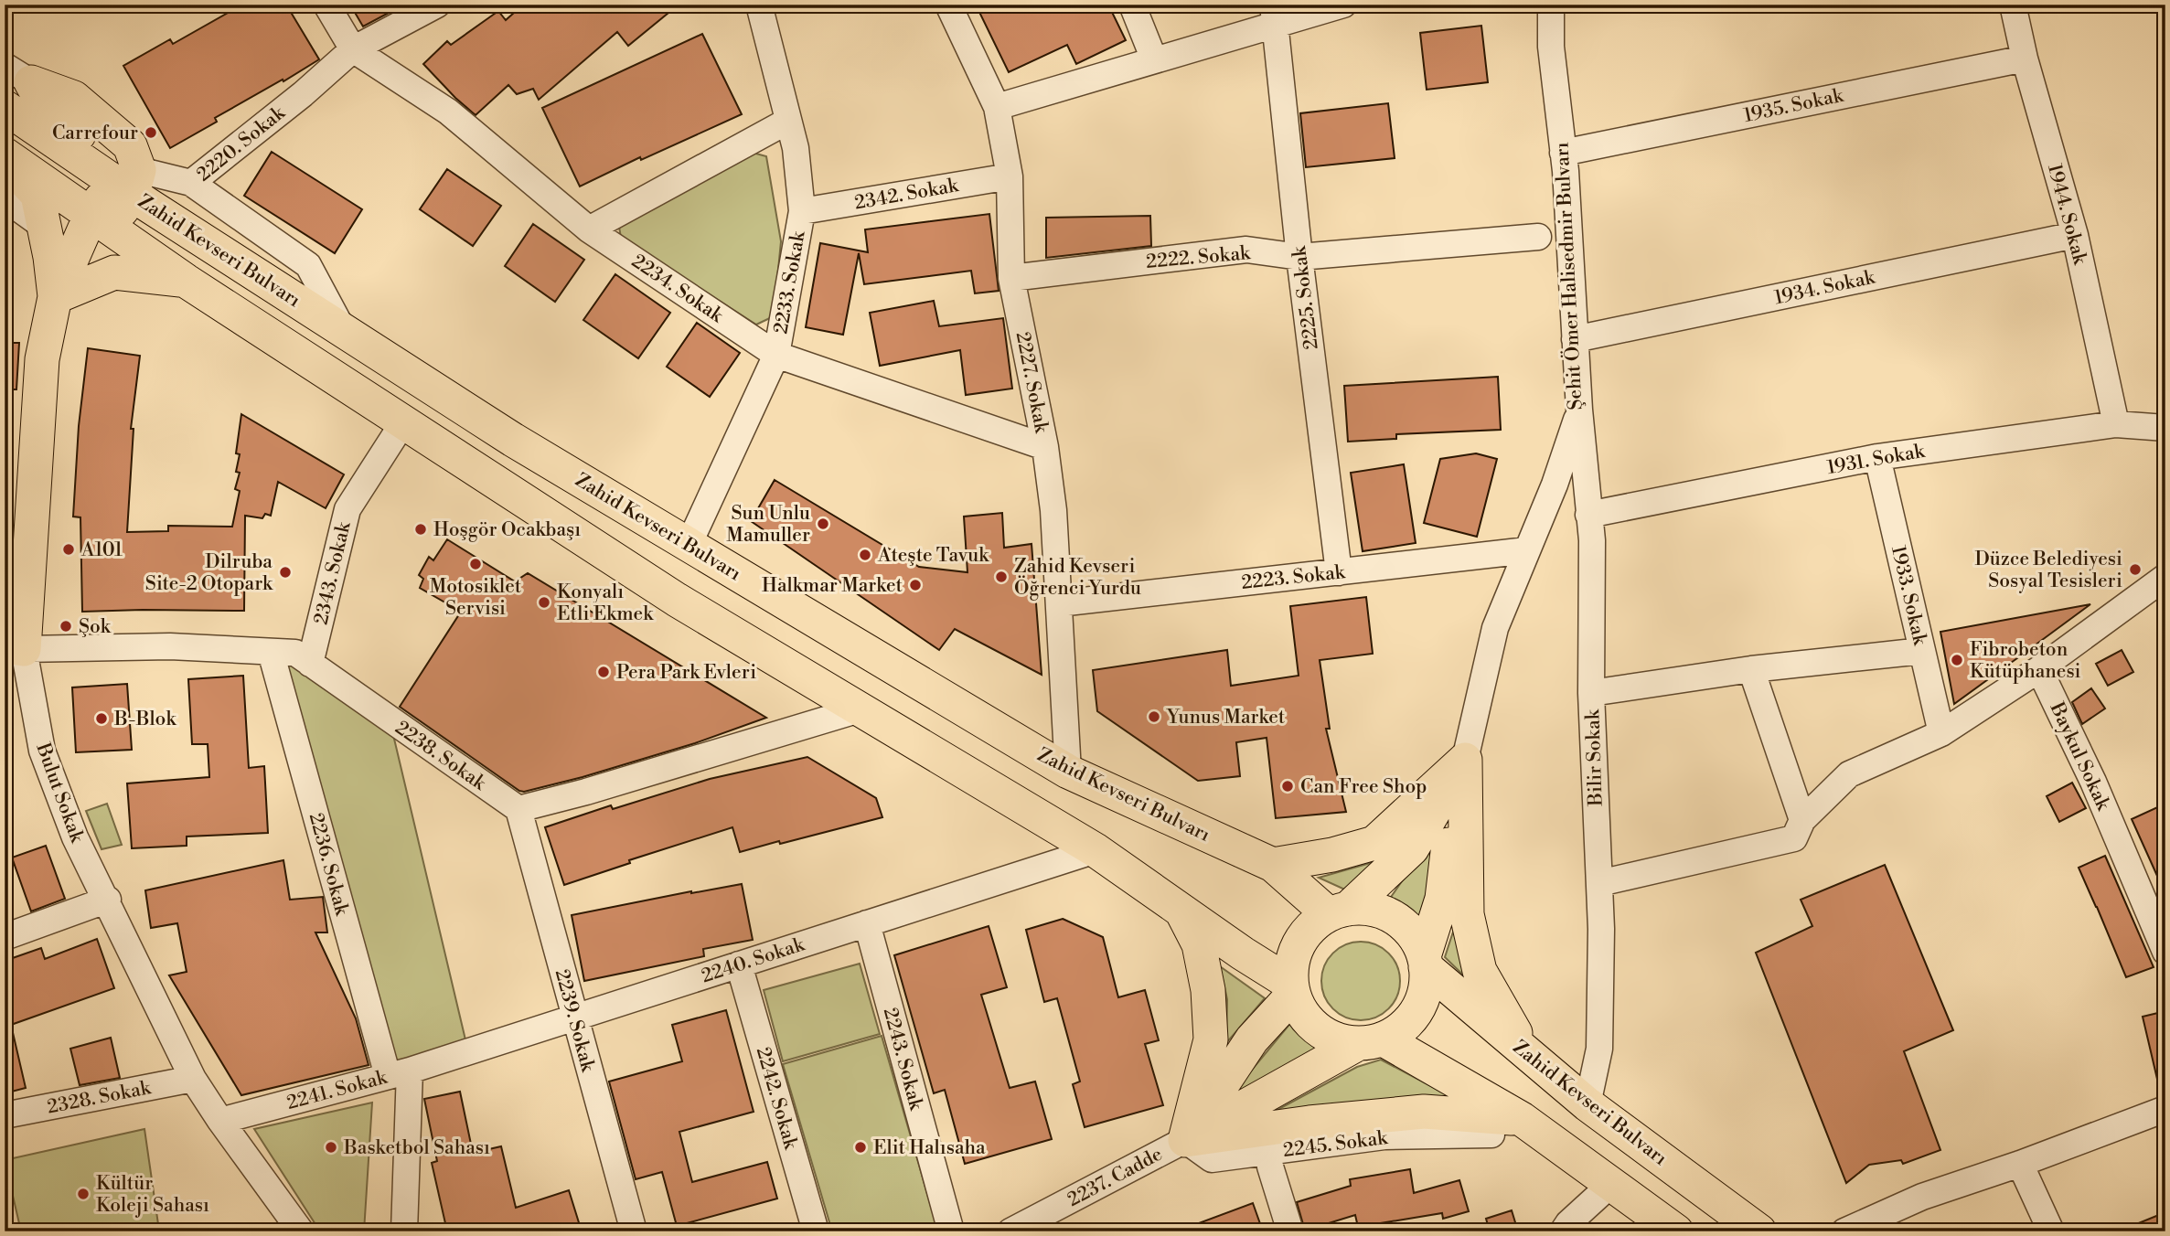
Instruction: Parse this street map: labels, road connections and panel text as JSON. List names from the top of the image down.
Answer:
{
  "streets": {
    "main road": ["Zahid Kevseri Bulvarı", "Bulut Sokak"],
    "street": [
      "1935. Sokak",
      "2220. Sokak",
      "2342. Sokak",
      "1944. Sokak",
      "2222. Sokak",
      "Şehit Ömer Halisedmir Bulvarı",
      "2233. Sokak",
      "1934. Sokak",
      "2234. Sokak",
      "2225. Sokak",
      "2227. Sokak",
      "1931. Sokak",
      "2343. Sokak",
      "2223. Sokak",
      "1933. Sokak",
      "2238. Sokak",
      "Baykul Sokak",
      "Bilir Sokak",
      "2236. Sokak",
      "2240. Sokak",
      "2239. Sokak",
      "2243. Sokak",
      "2241. Sokak",
      "2328. Sokak",
      "2242. Sokak",
      "2245. Sokak",
      "2237. Cadde"
    ]
  },
  "crossings": [
    ["1935. Sokak", "1944. Sokak"],
    ["1935. Sokak", "Şehit Ömer Halisedmir Bulvarı"],
    ["2220. Sokak", "Zahid Kevseri Bulvarı"],
    ["2220. Sokak", "2234. Sokak"],
    ["2342. Sokak", "2233. Sokak"],
    ["2342. Sokak", "2227. Sokak"],
    ["1944. Sokak", "1934. Sokak"],
    ["1944. Sokak", "1931. Sokak"],
    ["Zahid Kevseri Bulvarı", "2233. Sokak"],
    ["Zahid Kevseri Bulvarı", "2227. Sokak"],
    ["Zahid Kevseri Bulvarı", "Bilir Sokak"],
    ["2222. Sokak", "2225. Sokak"],
    ["2222. Sokak", "2227. Sokak"],
    ["Şehit Ömer Halisedmir Bulvarı", "1934. Sokak"],
    ["Şehit Ömer Halisedmir Bulvarı", "2223. Sokak"],
    ["Şehit Ömer Halisedmir Bulvarı", "Bilir Sokak"],
    ["2233. Sokak", "2234. Sokak"],
    ["2234. Sokak", "2227. Sokak"],
    ["2225. Sokak", "2223. Sokak"],
    ["2227. Sokak", "2223. Sokak"],
    ["1931. Sokak", "1933. Sokak"],
    ["1931. Sokak", "Bilir Sokak"],
    ["2343. Sokak", "2238. Sokak"],
    ["2238. Sokak", "Bulut Sokak"],
    ["2238. Sokak", "2236. Sokak"],
    ["2238. Sokak", "2239. Sokak"],
    ["Bulut Sokak", "2241. Sokak"],
    ["Bulut Sokak", "2328. Sokak"],
    ["2236. Sokak", "2240. Sokak"],
    ["2236. Sokak", "2241. Sokak"],
    ["2240. Sokak", "2239. Sokak"],
    ["2240. Sokak", "2243. Sokak"],
    ["2240. Sokak", "2241. Sokak"],
    ["2240. Sokak", "2242. Sokak"],
    ["2245. Sokak", "2237. Cadde"]
  ],
  "places": [
    "Carrefour",
    "Sun Unlu Mamuller",
    "Hoşgör Ocakbaşı",
    "A101",
    "Ateşte Tavuk",
    "Motosiklet Servisi",
    "Düzce Belediyesi Sosyal Tesisleri",
    "Dilruba Site-2 Otopark",
    "Zahid Kevseri Öğrenci Yurdu",
    "Halkmar Market",
    "Konyalı Etli Ekmek",
    "Şok",
    "Fibrobeton Kütüphanesi",
    "Pera Park Evleri",
    "Yunus Market",
    "B-Blok",
    "Can Free Shop",
    "Basketbol Sahası",
    "Elit Halısaha",
    "Kültür Koleji Sahası"
  ]
}
